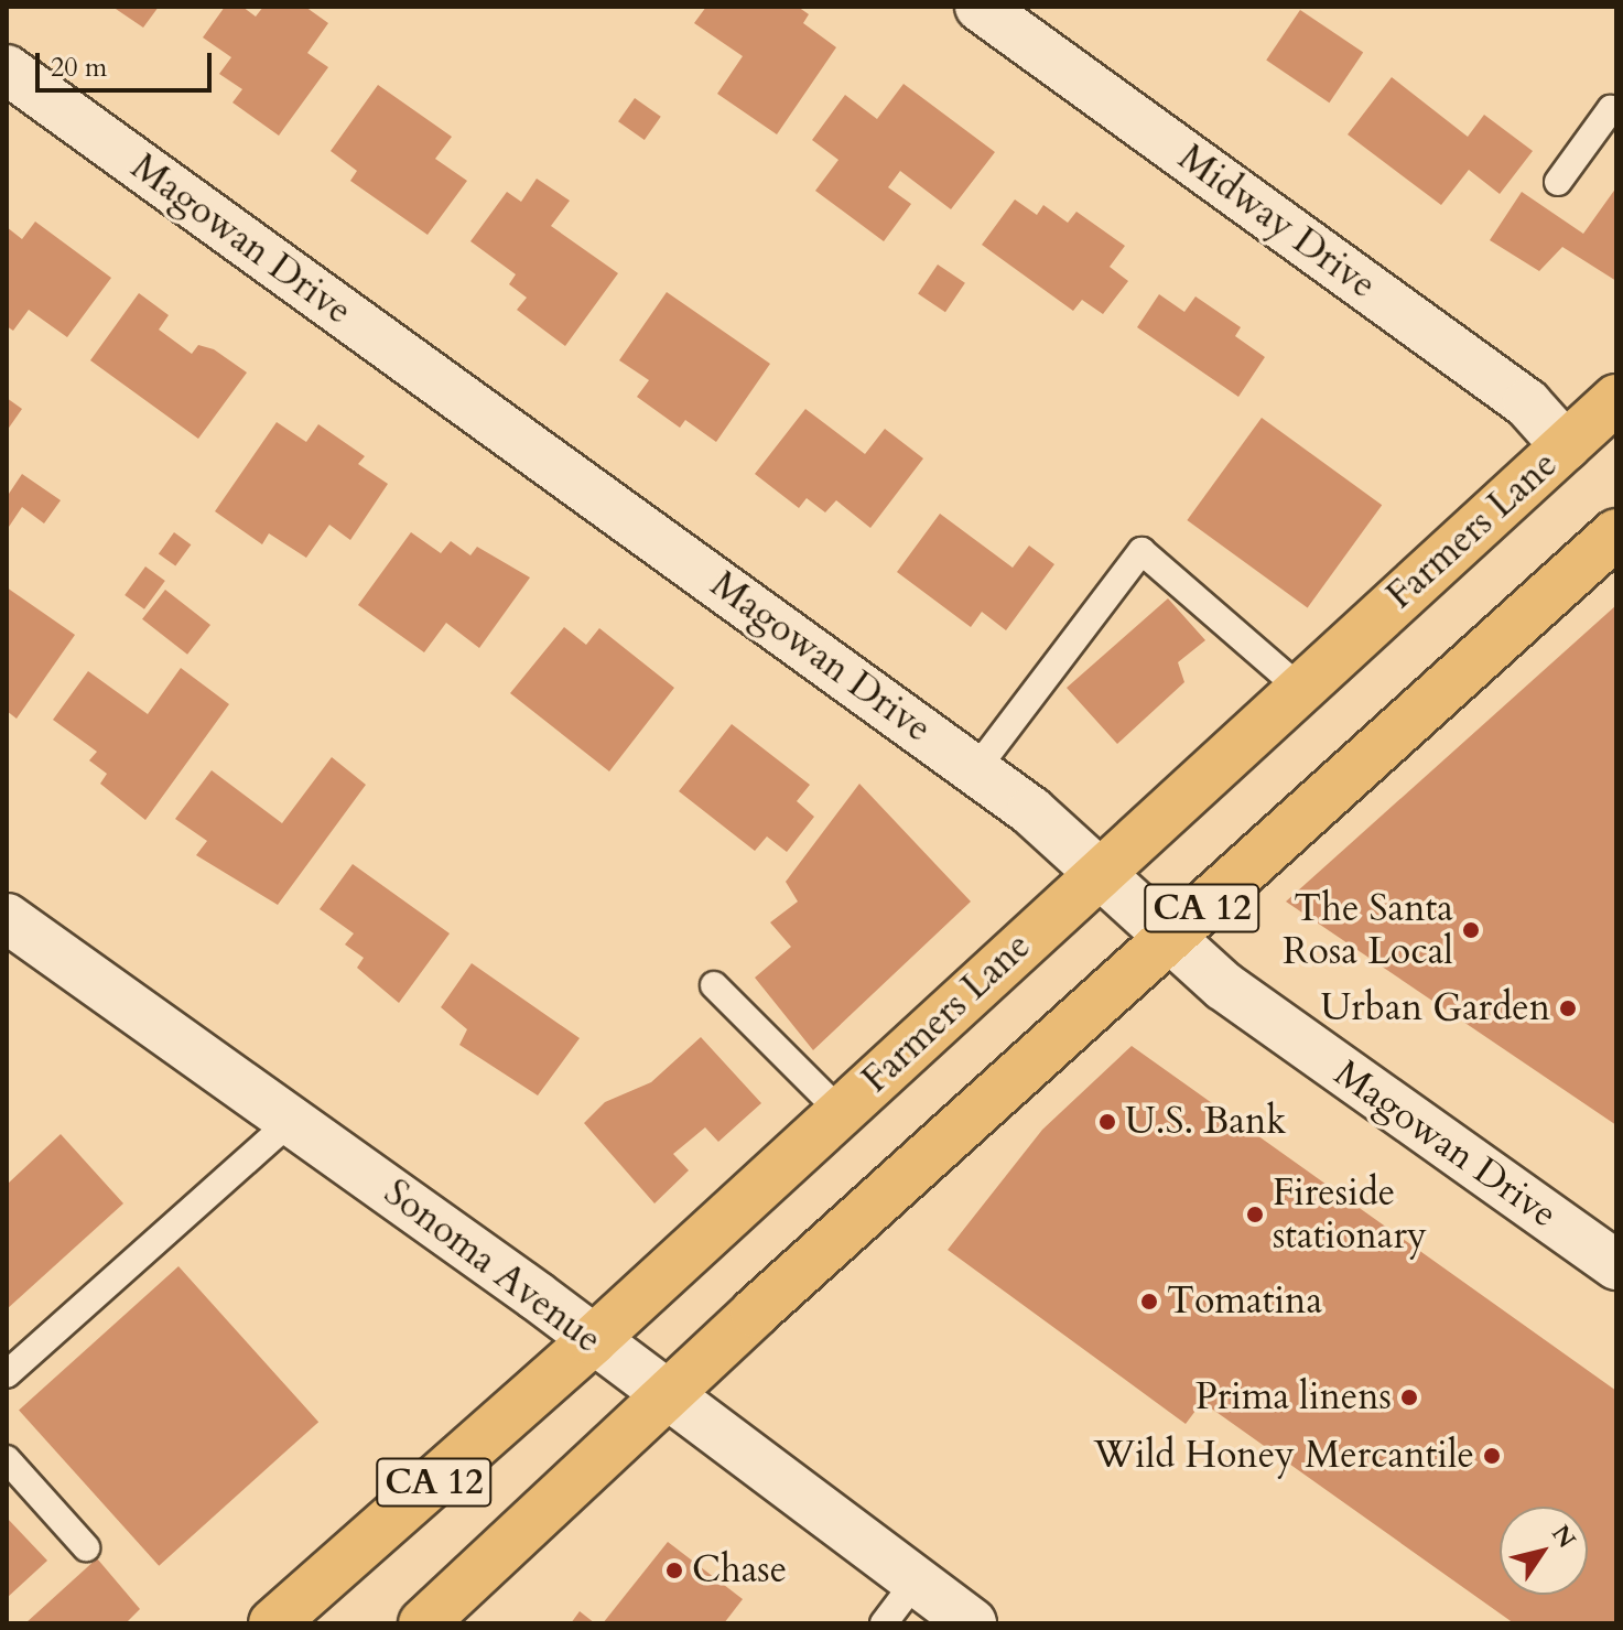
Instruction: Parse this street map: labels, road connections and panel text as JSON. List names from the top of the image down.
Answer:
{
  "streets": {
    "main road": ["Farmers Lane", "CA 12"],
    "street": ["Midway Drive", "Magowan Drive", "Sonoma Avenue"]
  },
  "crossings": [
    ["Midway Drive", "Farmers Lane"],
    ["Magowan Drive", "Farmers Lane"],
    ["Magowan Drive", "CA 12"],
    ["Farmers Lane", "Sonoma Avenue"],
    ["CA 12", "Sonoma Avenue"]
  ],
  "places": [
    "The Santa Rosa Local",
    "Urban Garden",
    "U.S. Bank",
    "Fireside stationary",
    "Tomatina",
    "Prima linens",
    "Wild Honey Mercantile",
    "Chase"
  ],
  "scale_bar": "20 m",
  "north": "top right"
}
